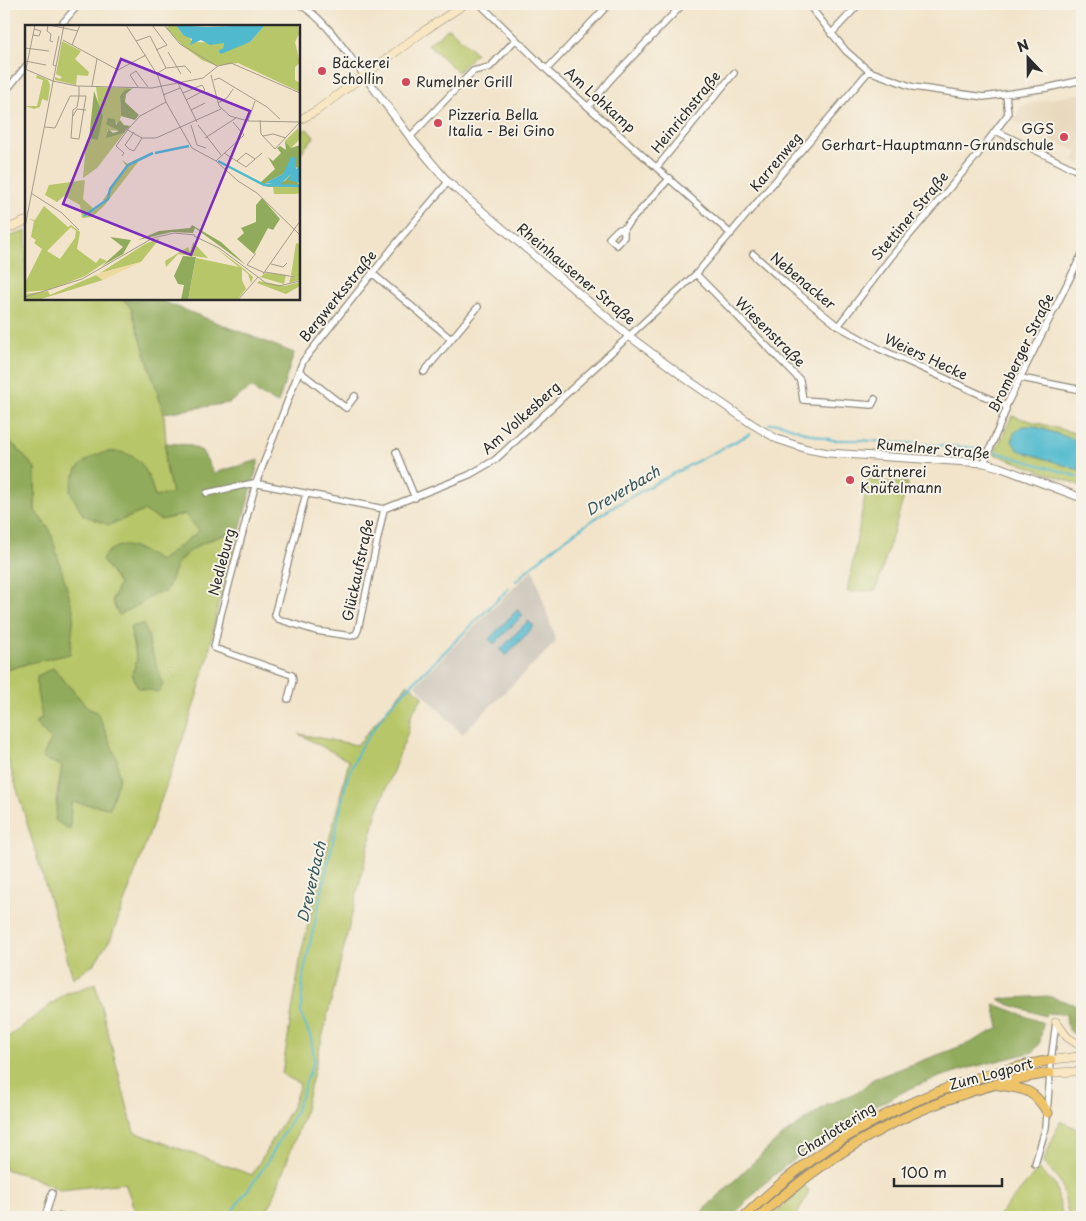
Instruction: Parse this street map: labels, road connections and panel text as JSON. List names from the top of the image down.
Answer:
{
  "streets": {
    "highway": ["Zum Logport", "Charlottering"],
    "street": [
      "Am Lohkamp",
      "Heinrichstraße",
      "Karrenweg",
      "Stettiner Straße",
      "Rheinhausener Straße",
      "Nebenacker",
      "Bergwerksstraße",
      "Wiesenstraße",
      "Bromberger Straße",
      "Weiers Hecke",
      "Am Volkesberg",
      "Rumelner Straße",
      "Nedleburg",
      "Glückaufstraße"
    ]
  },
  "crossings": [
    ["Am Lohkamp", "Heinrichstraße"],
    ["Am Lohkamp", "Karrenweg"],
    ["Karrenweg", "Rheinhausener Straße"],
    ["Karrenweg", "Wiesenstraße"],
    ["Karrenweg", "Am Volkesberg"],
    ["Stettiner Straße", "Nebenacker"],
    ["Stettiner Straße", "Weiers Hecke"],
    ["Rheinhausener Straße", "Bergwerksstraße"],
    ["Rheinhausener Straße", "Am Volkesberg"],
    ["Rheinhausener Straße", "Rumelner Straße"],
    ["Nebenacker", "Weiers Hecke"],
    ["Bergwerksstraße", "Nedleburg"],
    ["Bromberger Straße", "Weiers Hecke"],
    ["Bromberger Straße", "Rumelner Straße"],
    ["Am Volkesberg", "Glückaufstraße"],
    ["Zum Logport", "Charlottering"]
  ],
  "water": ["Dreverbach"],
  "places": [
    "Bäckerei Schollin",
    "Rumelner Grill",
    "Pizzeria Bella Italia - Bei Gino",
    "GGS Gerhart-Hauptmann-Grundschule",
    "Gärtnerei Knüfelmann"
  ],
  "scale_bar": "100 m",
  "north": "top"
}
